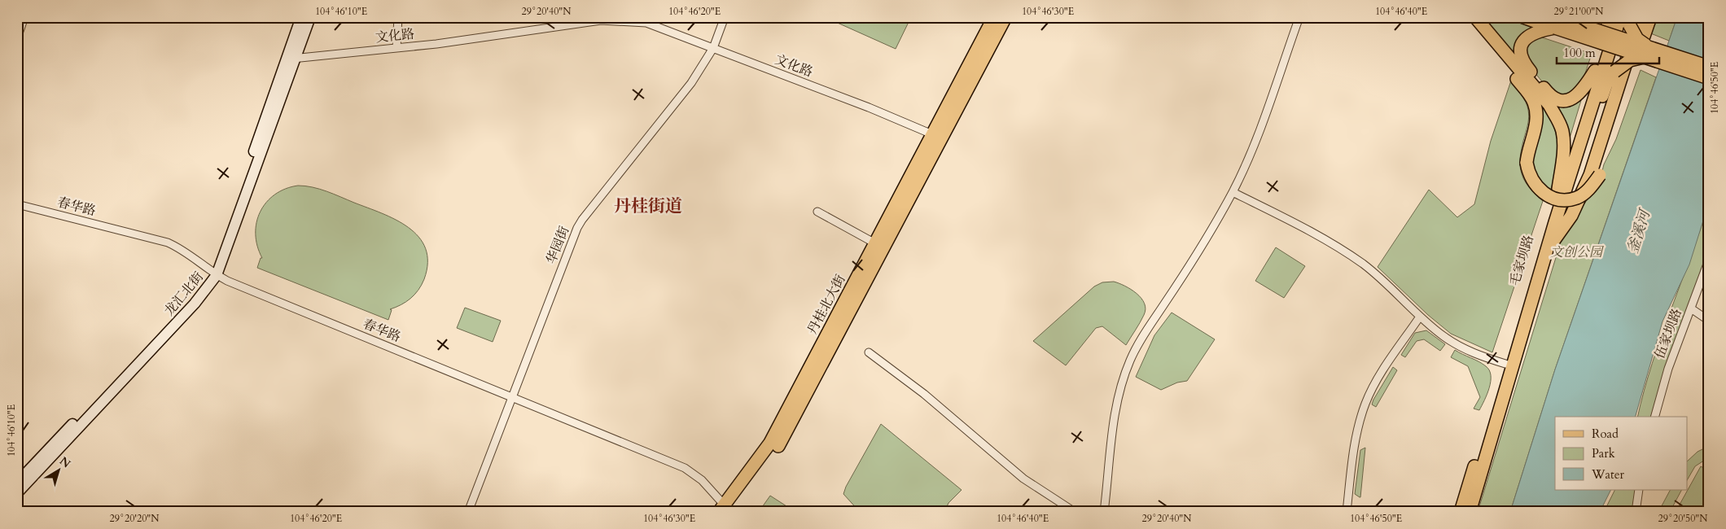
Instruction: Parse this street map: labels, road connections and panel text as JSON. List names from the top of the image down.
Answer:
{
  "streets": {
    "main road": ["毛家坝路", "龙汇北街", "丹桂北大街"],
    "street": [
      "文化路",
      "春华路",
      "华园街",
      "伍家坝路"
    ]
  },
  "crossings": [
    ["文化路", "华园街"],
    ["文化路", "龙汇北街"],
    ["文化路", "丹桂北大街"],
    ["春华路", "华园街"],
    ["春华路", "龙汇北街"],
    ["春华路", "丹桂北大街"]
  ],
  "districts": ["丹桂街道"],
  "water": ["釜溪河"],
  "parks": ["文创公园"],
  "legend": ["Road", "Park", "Water"],
  "scale_bar": "100 m",
  "north": "top right",
  "coordinates": [
    "104°46'10\"E",
    "29°20'40\"N",
    "104°46'20\"E",
    "104°46'30\"E",
    "104°46'40\"E",
    "29°21'00\"N",
    "104°46'50\"E",
    "29°20'20\"N",
    "29°20'50\"N"
  ]
}
